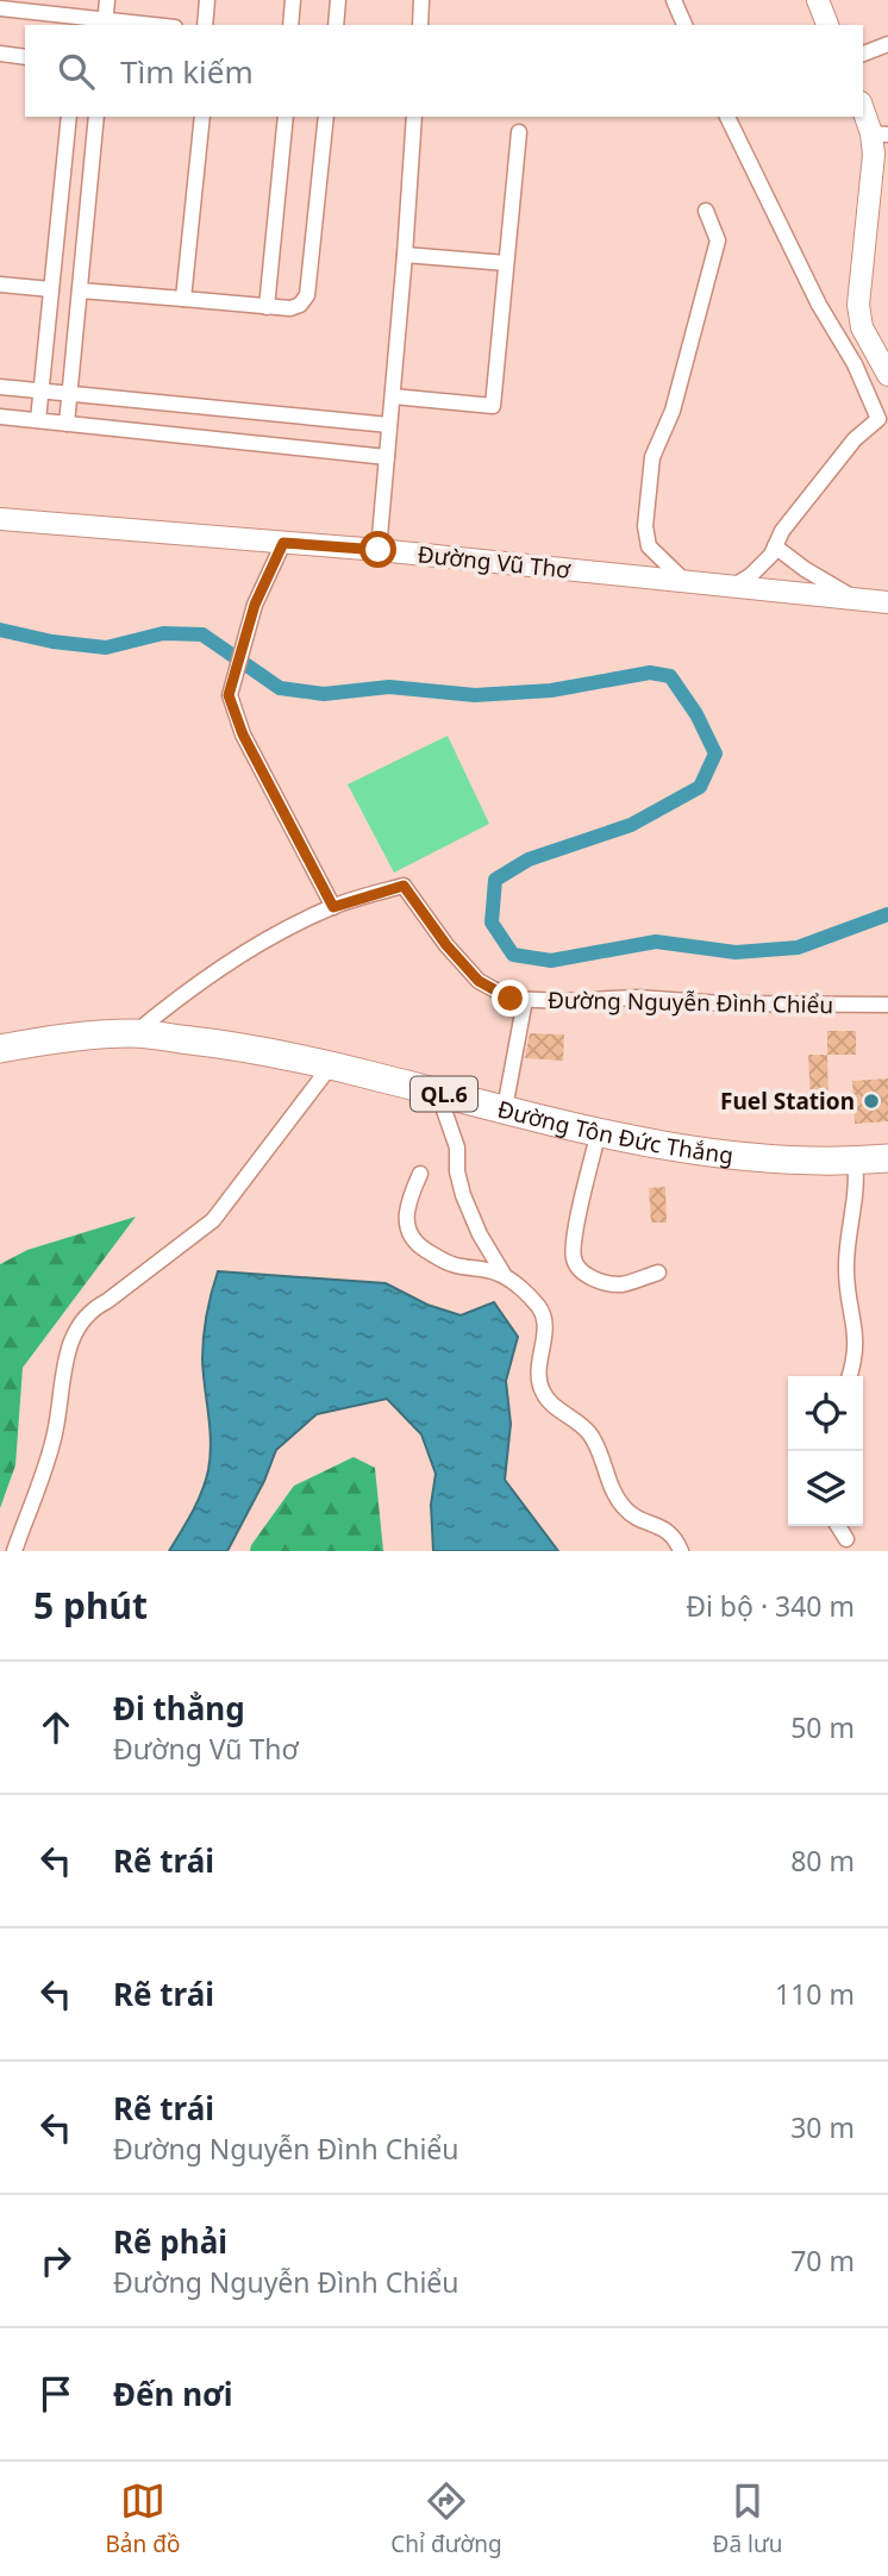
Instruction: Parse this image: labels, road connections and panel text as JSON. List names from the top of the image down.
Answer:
{
  "streets": {
    "highway": ["QL.6", "Đường Tôn Đức Thắng"],
    "main road": ["Đường Vũ Thơ"],
    "street": ["Đường Nguyễn Đình Chiểu"]
  },
  "crossings": [
    ["Đường Nguyễn Đình Chiểu", "Đường Tôn Đức Thắng"]
  ],
  "places": ["Fuel Station"],
  "page": {
    "search": "Tìm kiếm",
    "heading": ["5 phút", "Đi bộ · 340 m"],
    "list": [
      ["Đi thẳng", "Đường Vũ Thơ", "50 m"],
      ["Rẽ trái", "80 m"],
      ["Rẽ trái", "110 m"],
      ["Rẽ trái", "Đường Nguyễn Đình Chiểu", "30 m"],
      ["Rẽ phải", "Đường Nguyễn Đình Chiểu", "70 m"],
      "Đến nơi"
    ],
    "nav": ["Bản đồ", "Chỉ đường", "Đã lưu"]
  }
}
